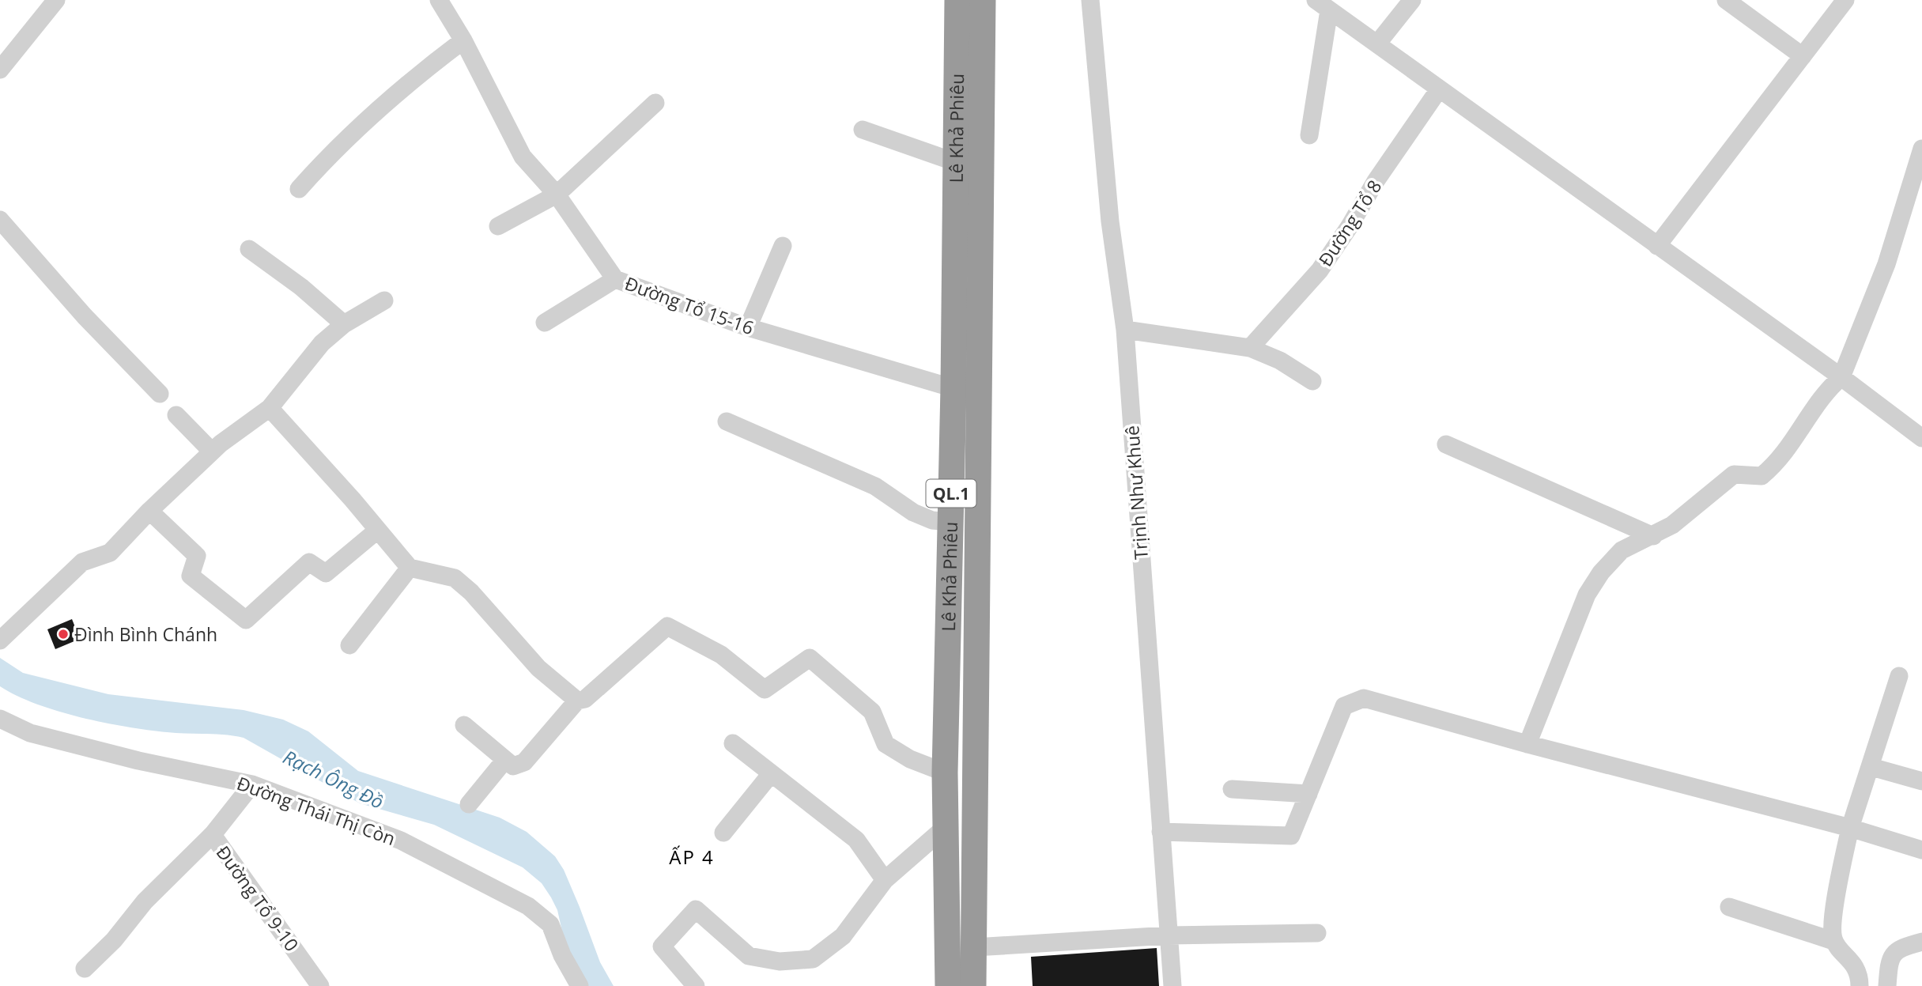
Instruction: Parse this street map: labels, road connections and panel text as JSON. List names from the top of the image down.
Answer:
{
  "streets": {
    "highway": ["Lê Khả Phiêu", "QL.1"],
    "street": [
      "Đường Tổ 8",
      "Đường Tổ 15-16",
      "Trịnh Như Khuê",
      "Đường Thái Thị Còn",
      "Đường Tổ 9-10"
    ]
  },
  "crossings": [
    ["Lê Khả Phiêu", "Đường Tổ 15-16"],
    ["Đường Thái Thị Còn", "Đường Tổ 9-10"]
  ],
  "districts": ["ẤP 4"],
  "water": ["Rạch Ông Đồ"],
  "places": ["Đình Bình Chánh"]
}
